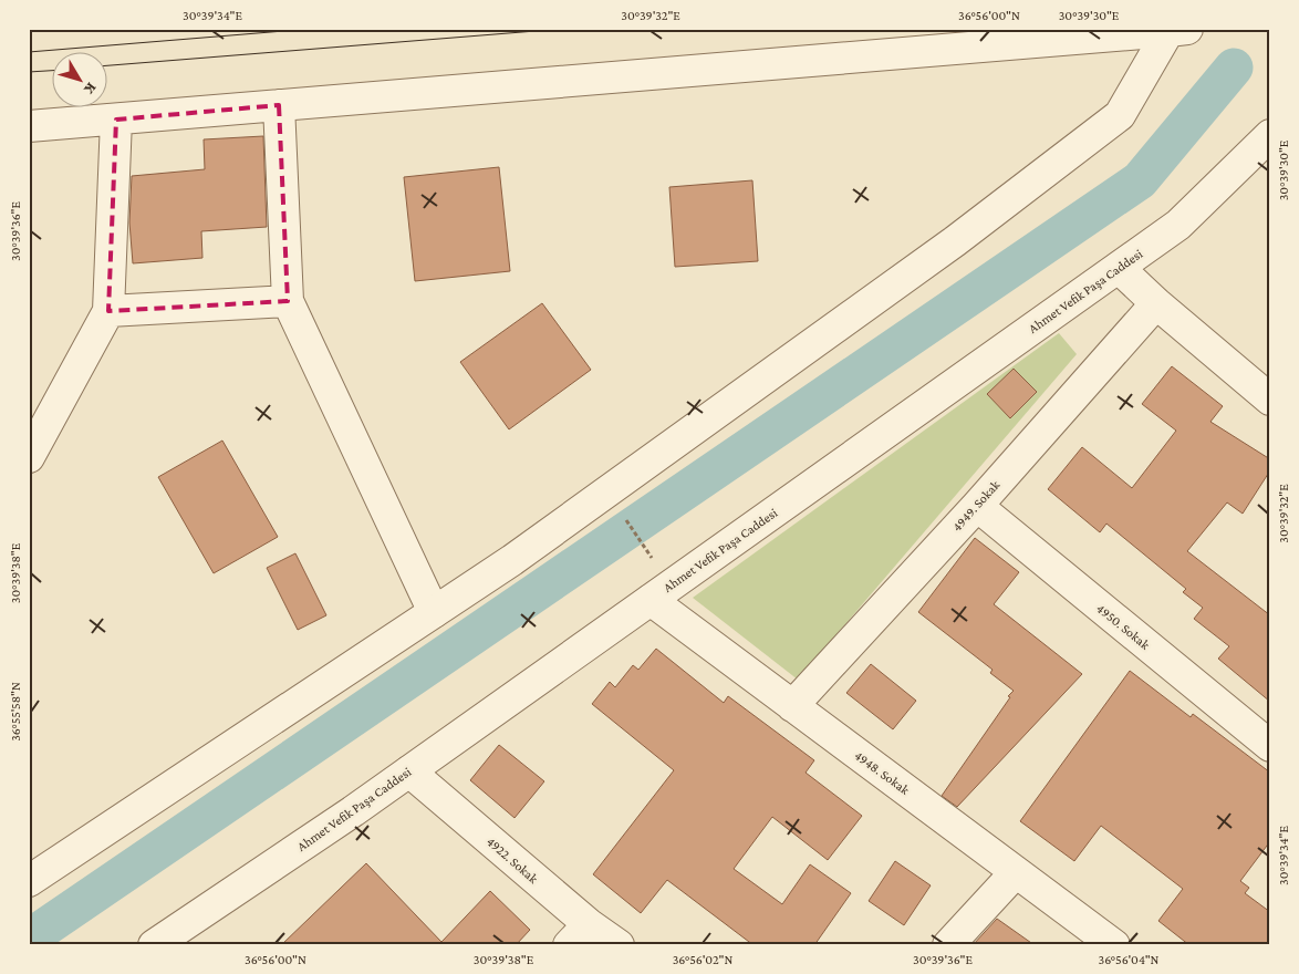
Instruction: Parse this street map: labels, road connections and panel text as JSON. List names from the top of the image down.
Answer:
{
  "streets": {
    "street": [
      "Ahmet Vefik Paşa Caddesi",
      "4949. Sokak",
      "4950. Sokak",
      "4948. Sokak",
      "4922. Sokak"
    ]
  },
  "crossings": [
    ["Ahmet Vefik Paşa Caddesi", "4948. Sokak"],
    ["Ahmet Vefik Paşa Caddesi", "4922. Sokak"],
    ["4949. Sokak", "4950. Sokak"],
    ["4949. Sokak", "4948. Sokak"]
  ],
  "north": "bottom right",
  "coordinates": [
    "30°39'34\"E",
    "30°39'32\"E",
    "36°56'00\"N",
    "30°39'30\"E",
    "30°39'36\"E",
    "30°39'38\"E",
    "36°55'58\"N",
    "36°56'02\"N",
    "36°56'04\"N"
  ]
}
